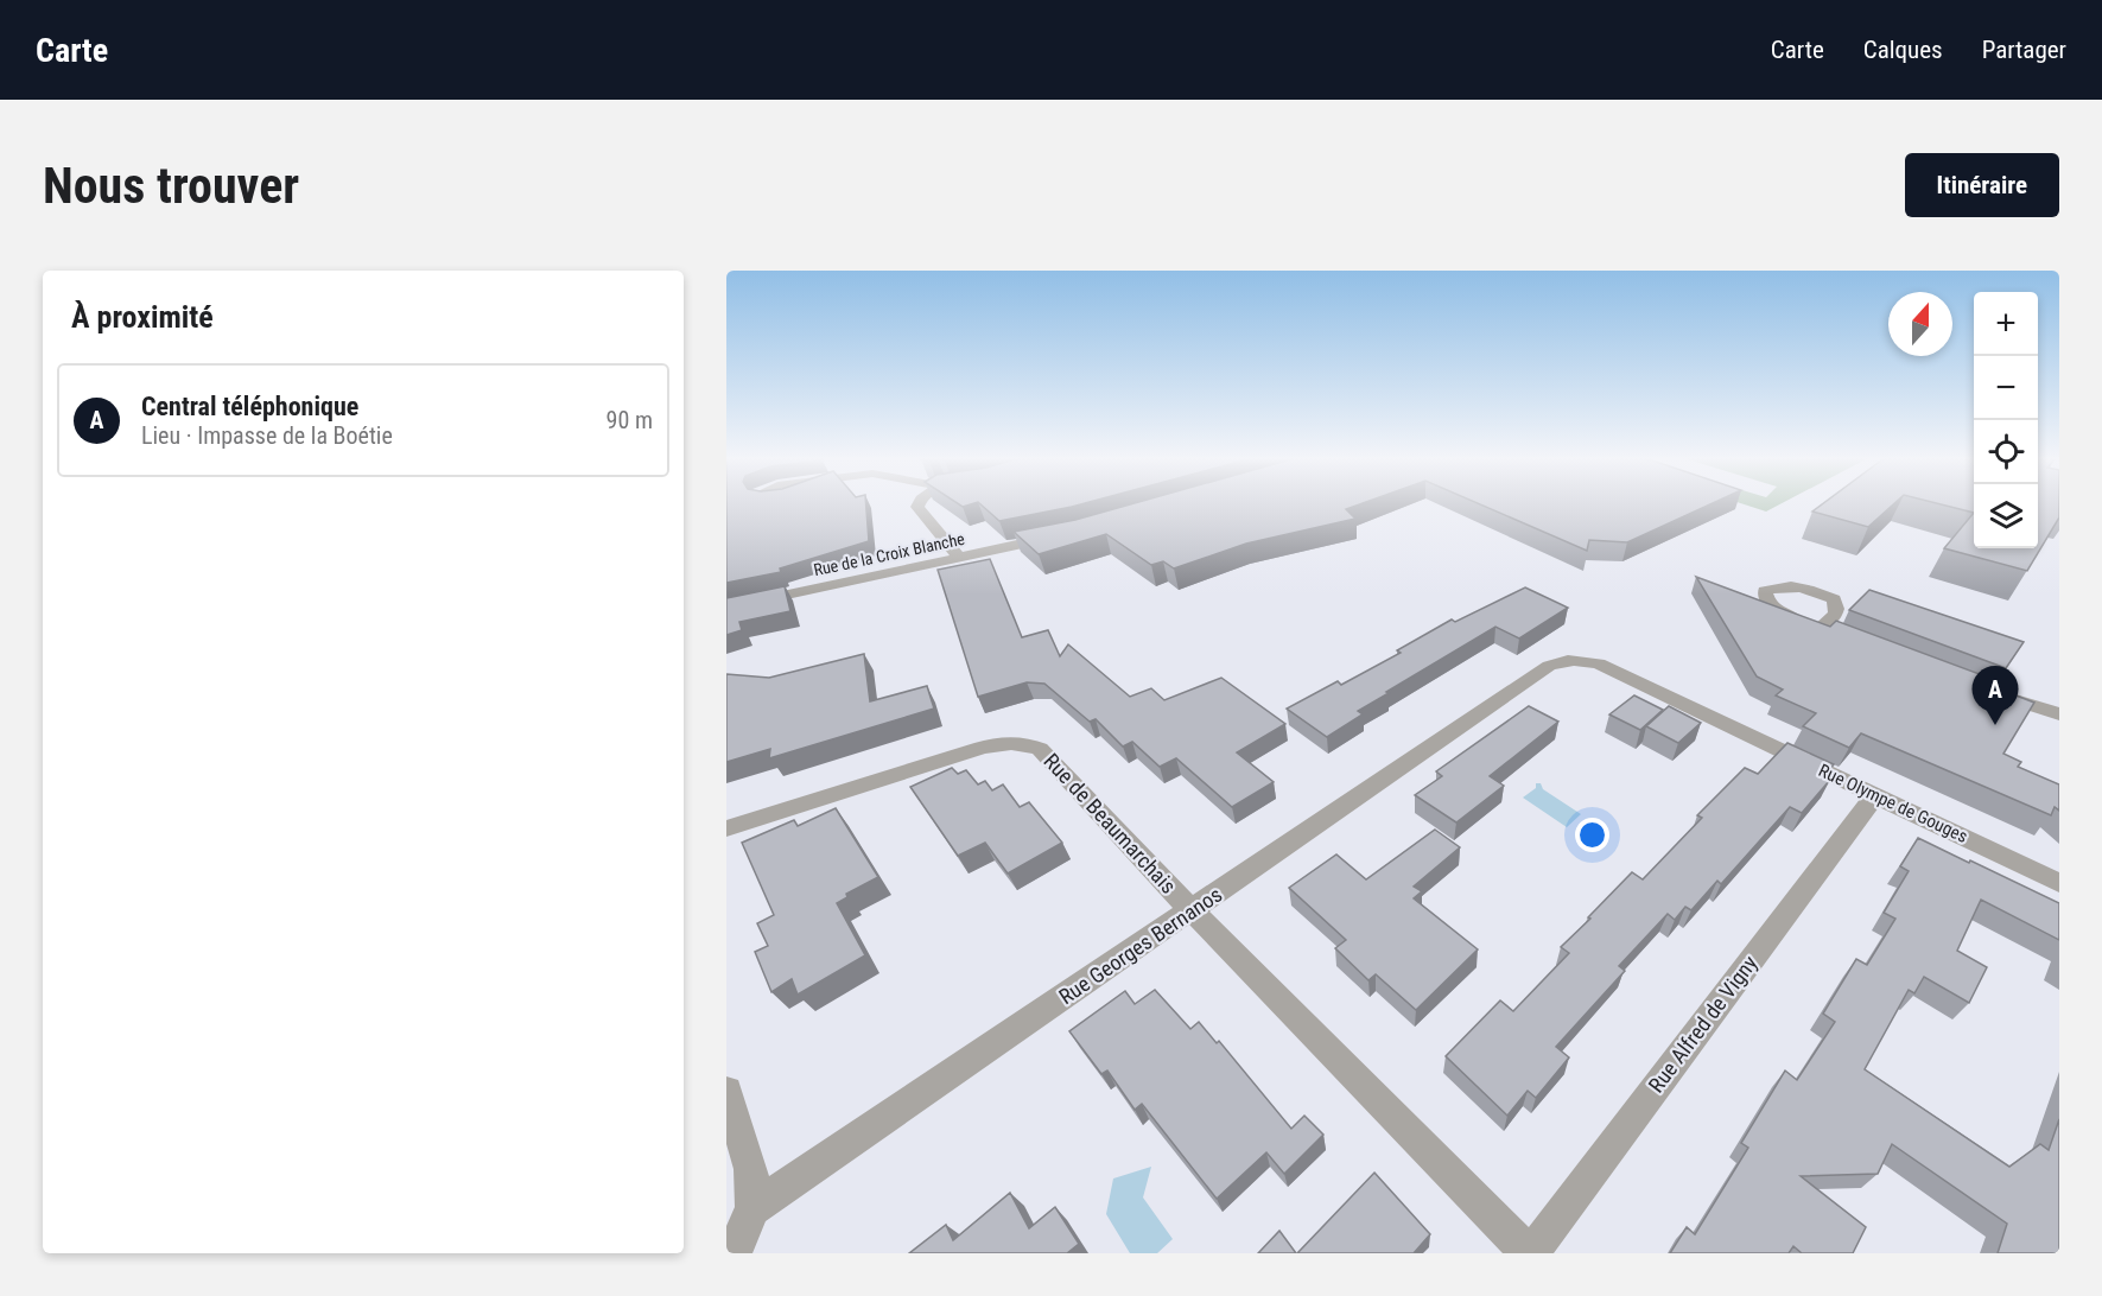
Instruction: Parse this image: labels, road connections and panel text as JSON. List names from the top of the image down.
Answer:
{
  "streets": {
    "street": [
      "Rue de la Croix Blanche",
      "Rue Olympe de Gouges",
      "Rue de Beaumarchais",
      "Rue Georges Bernanos",
      "Rue Alfred de Vigny"
    ]
  },
  "crossings": [
    ["Rue Olympe de Gouges", "Rue Georges Bernanos"],
    ["Rue Olympe de Gouges", "Rue Alfred de Vigny"],
    ["Rue de Beaumarchais", "Rue Georges Bernanos"],
    ["Rue de Beaumarchais", "Rue Alfred de Vigny"]
  ],
  "north": "top",
  "page": {
    "header": "Carte",
    "nav": ["Carte", "Calques", "Partager"],
    "buttons": "Itinéraire",
    "title": "Nous trouver",
    "heading": "À proximité",
    "map_buttons": ["+", "−"],
    "list": [
      {
        "mark": "A",
        "name": "Central téléphonique",
        "note": "Lieu · Impasse de la Boétie",
        "value": "90 m"
      }
    ],
    "pins": "A"
  }
}
